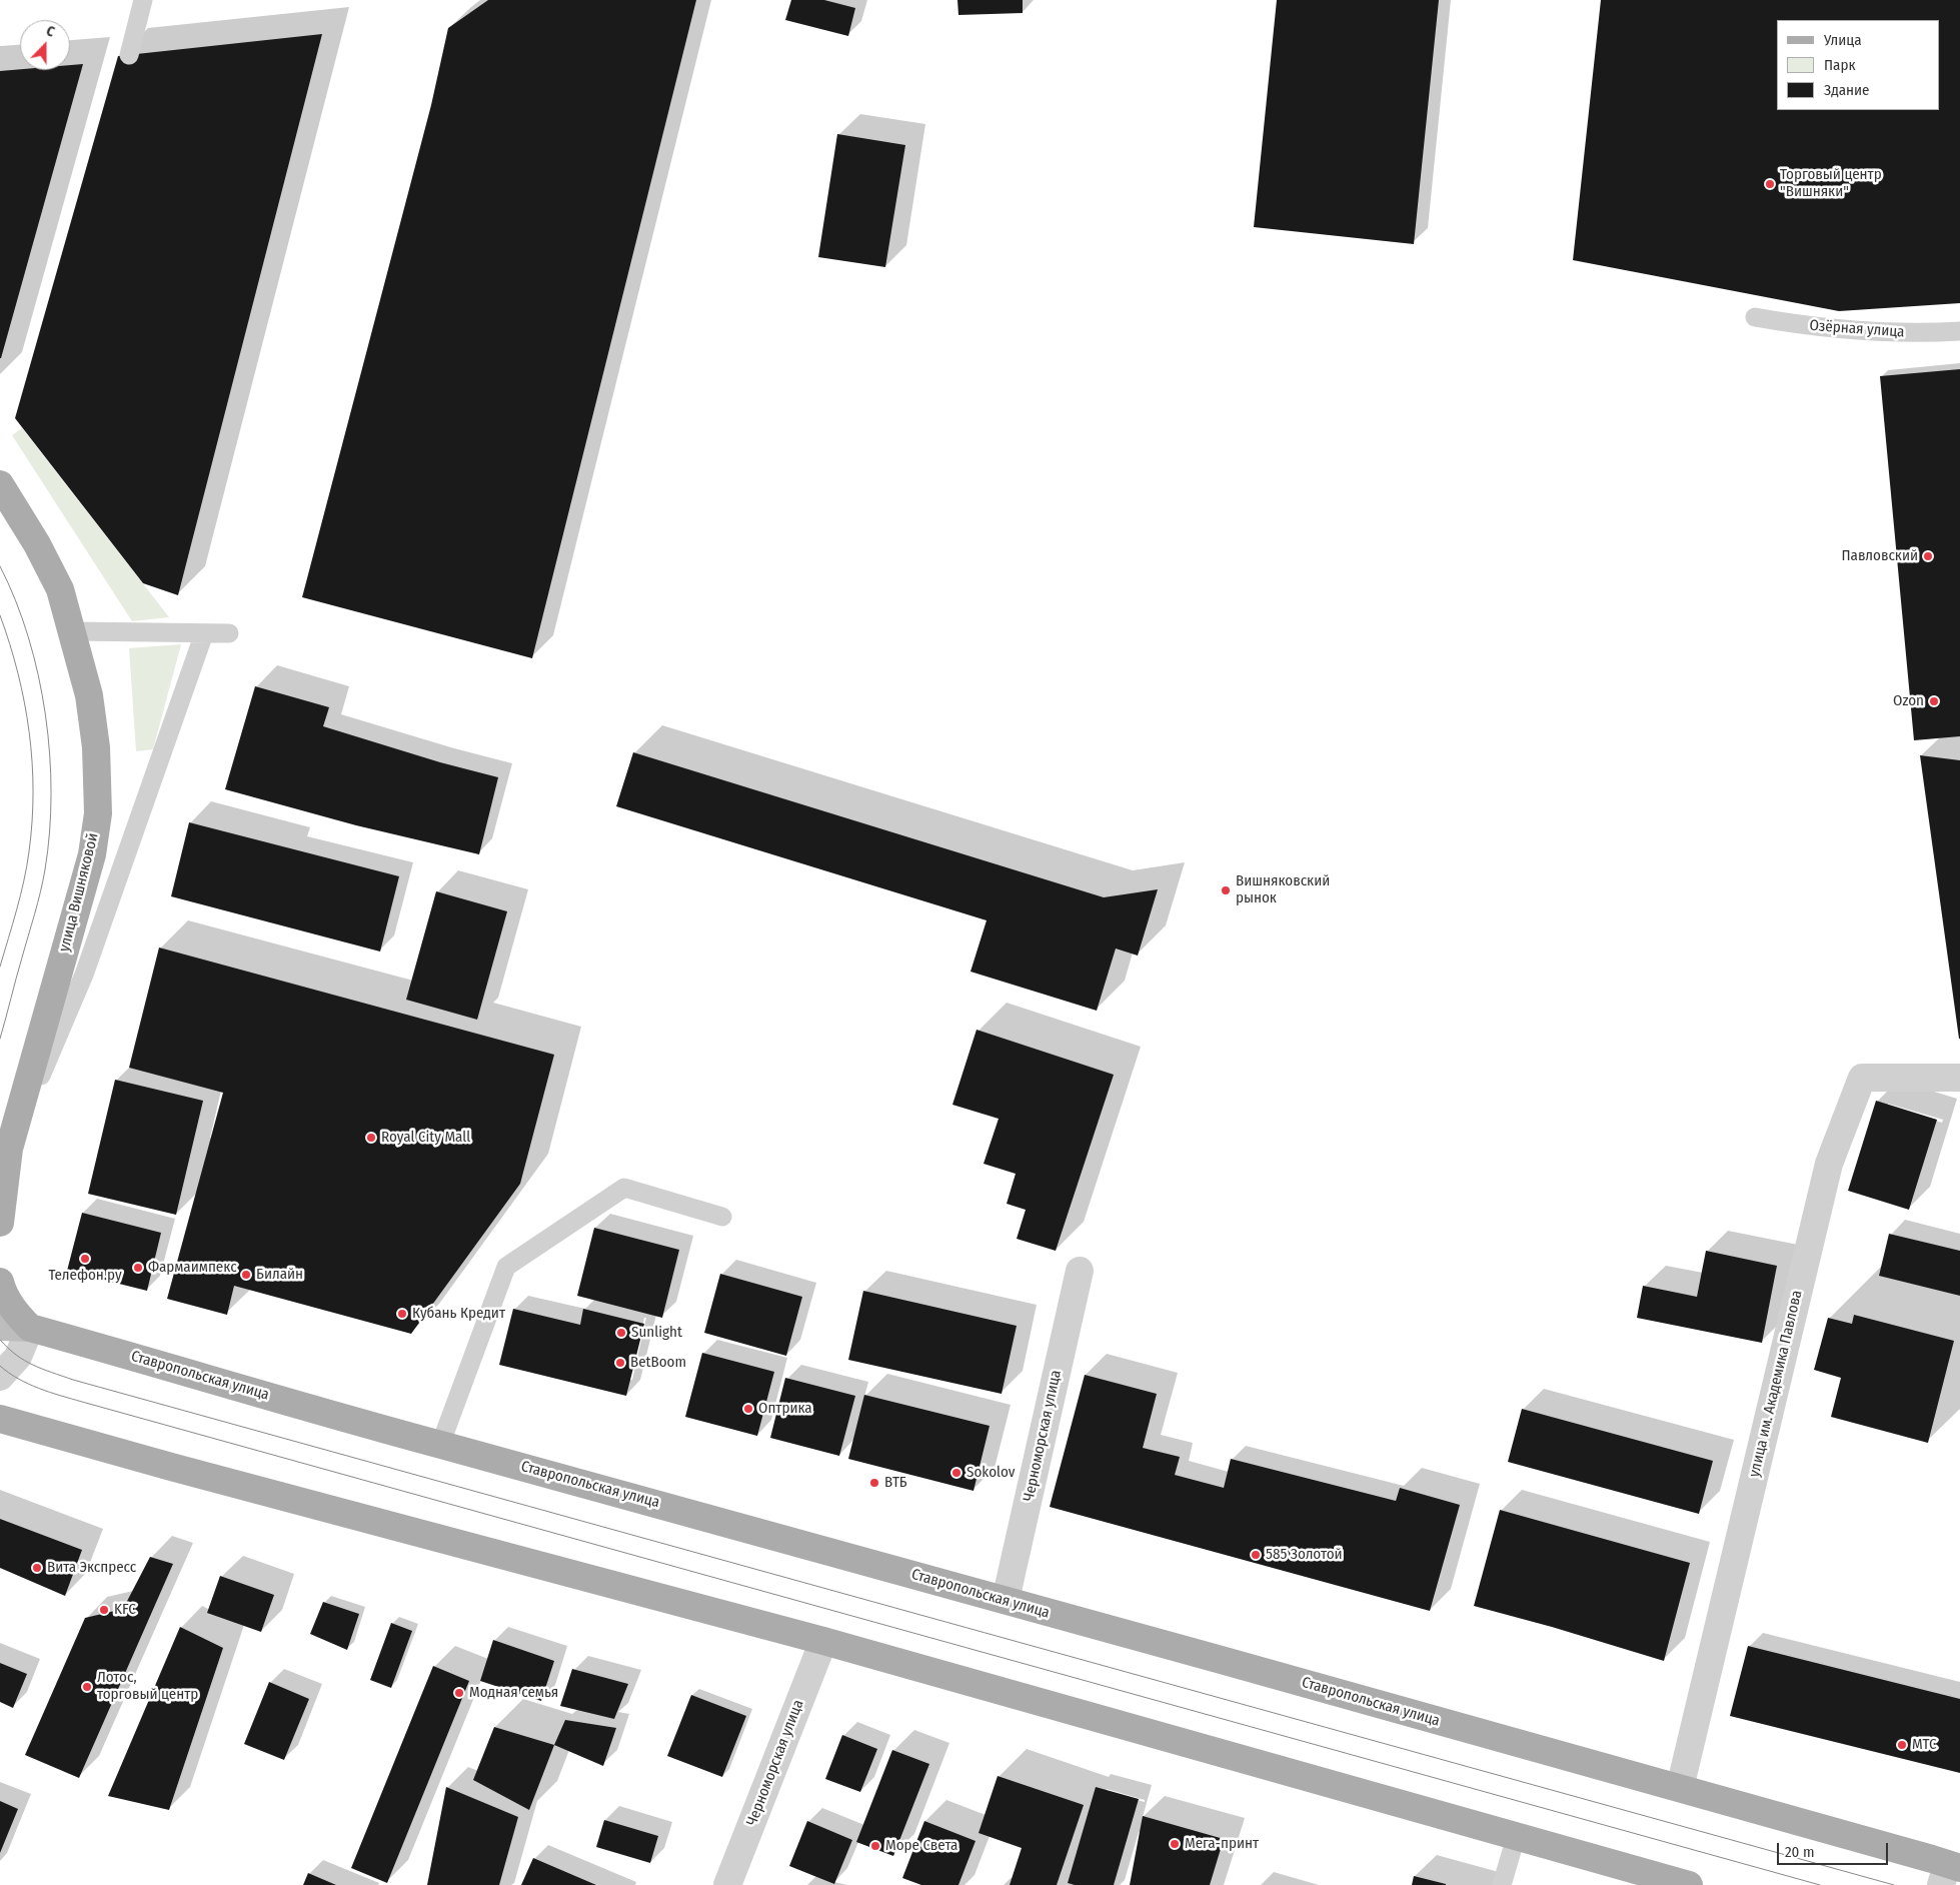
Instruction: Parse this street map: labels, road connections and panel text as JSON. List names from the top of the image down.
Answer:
{
  "streets": {
    "main road": ["улица Вишняковой", "Ставропольская улица"],
    "street": ["улица им. Академика Павлова", "Черноморская улица"],
    "lane": ["Озёрная улица"]
  },
  "crossings": [
    ["Ставропольская улица", "улица им. Академика Павлова"],
    ["Ставропольская улица", "Черноморская улица"]
  ],
  "places": [
    "Торговый центр \"Вишняки\"",
    "Павловский",
    "Ozon",
    "Вишняковский рынок",
    "Royal City Mall",
    "Телефон.ру",
    "Фармаимпекс",
    "Билайн",
    "Кубань Кредит",
    "Sunlight",
    "BetBoom",
    "Оптрика",
    "Sokolov",
    "ВТБ",
    "585 Золотой",
    "Вита Экспресс",
    "KFC",
    "Лотос, торговый центр",
    "Модная семья",
    "МТС",
    "Мега-принт",
    "Море Света"
  ],
  "legend": ["Улица", "Парк", "Здание"],
  "scale_bar": "20 m",
  "north": "top"
}
